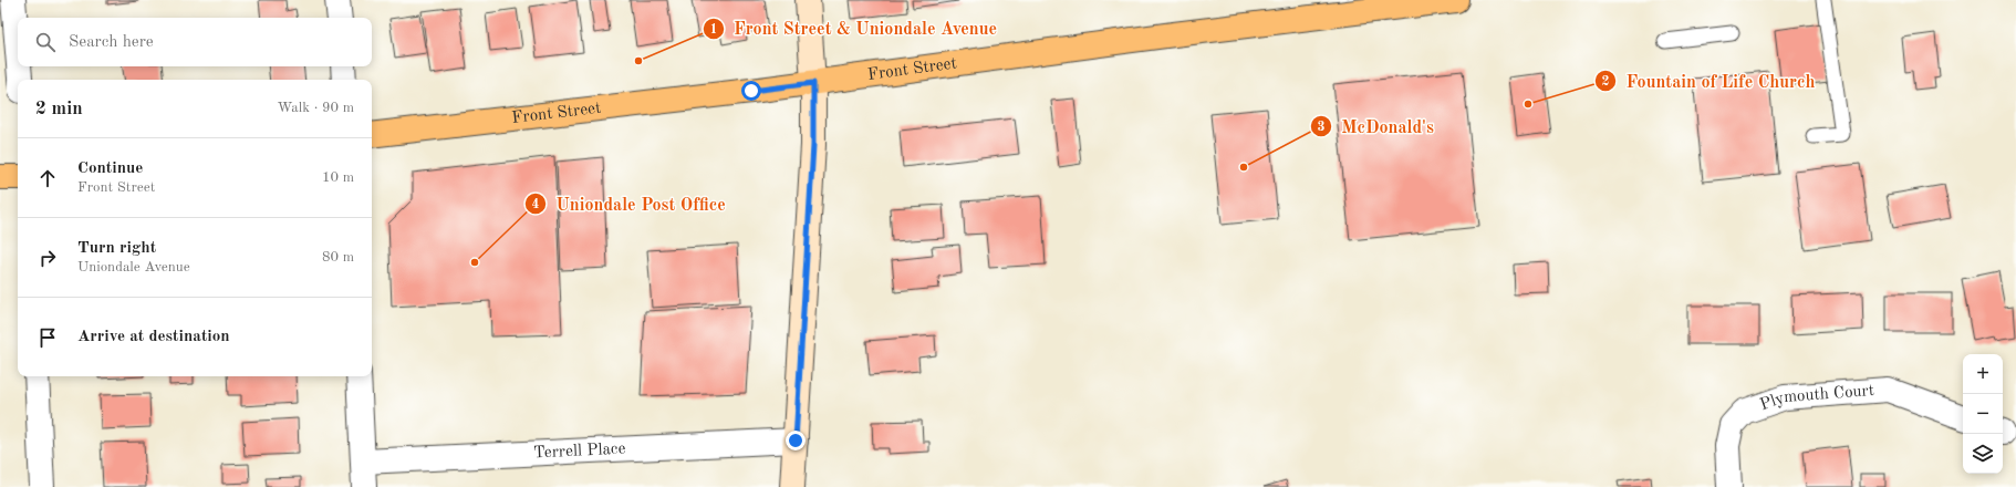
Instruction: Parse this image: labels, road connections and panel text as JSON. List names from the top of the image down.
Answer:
{
  "streets": {
    "main road": ["Front Street"],
    "street": ["Plymouth Court", "Terrell Place"]
  },
  "places": [
    "Front Street & Uniondale Avenue",
    "Fountain of Life Church",
    "McDonald's",
    "Uniondale Post Office"
  ],
  "page": {
    "search": "Search here",
    "heading": ["2 min", "Walk · 90 m"],
    "list": [
      ["Continue", "Front Street", "10 m"],
      ["Turn right", "Uniondale Avenue", "80 m"],
      "Arrive at destination"
    ],
    "map_buttons": ["+", "−"]
  }
}
